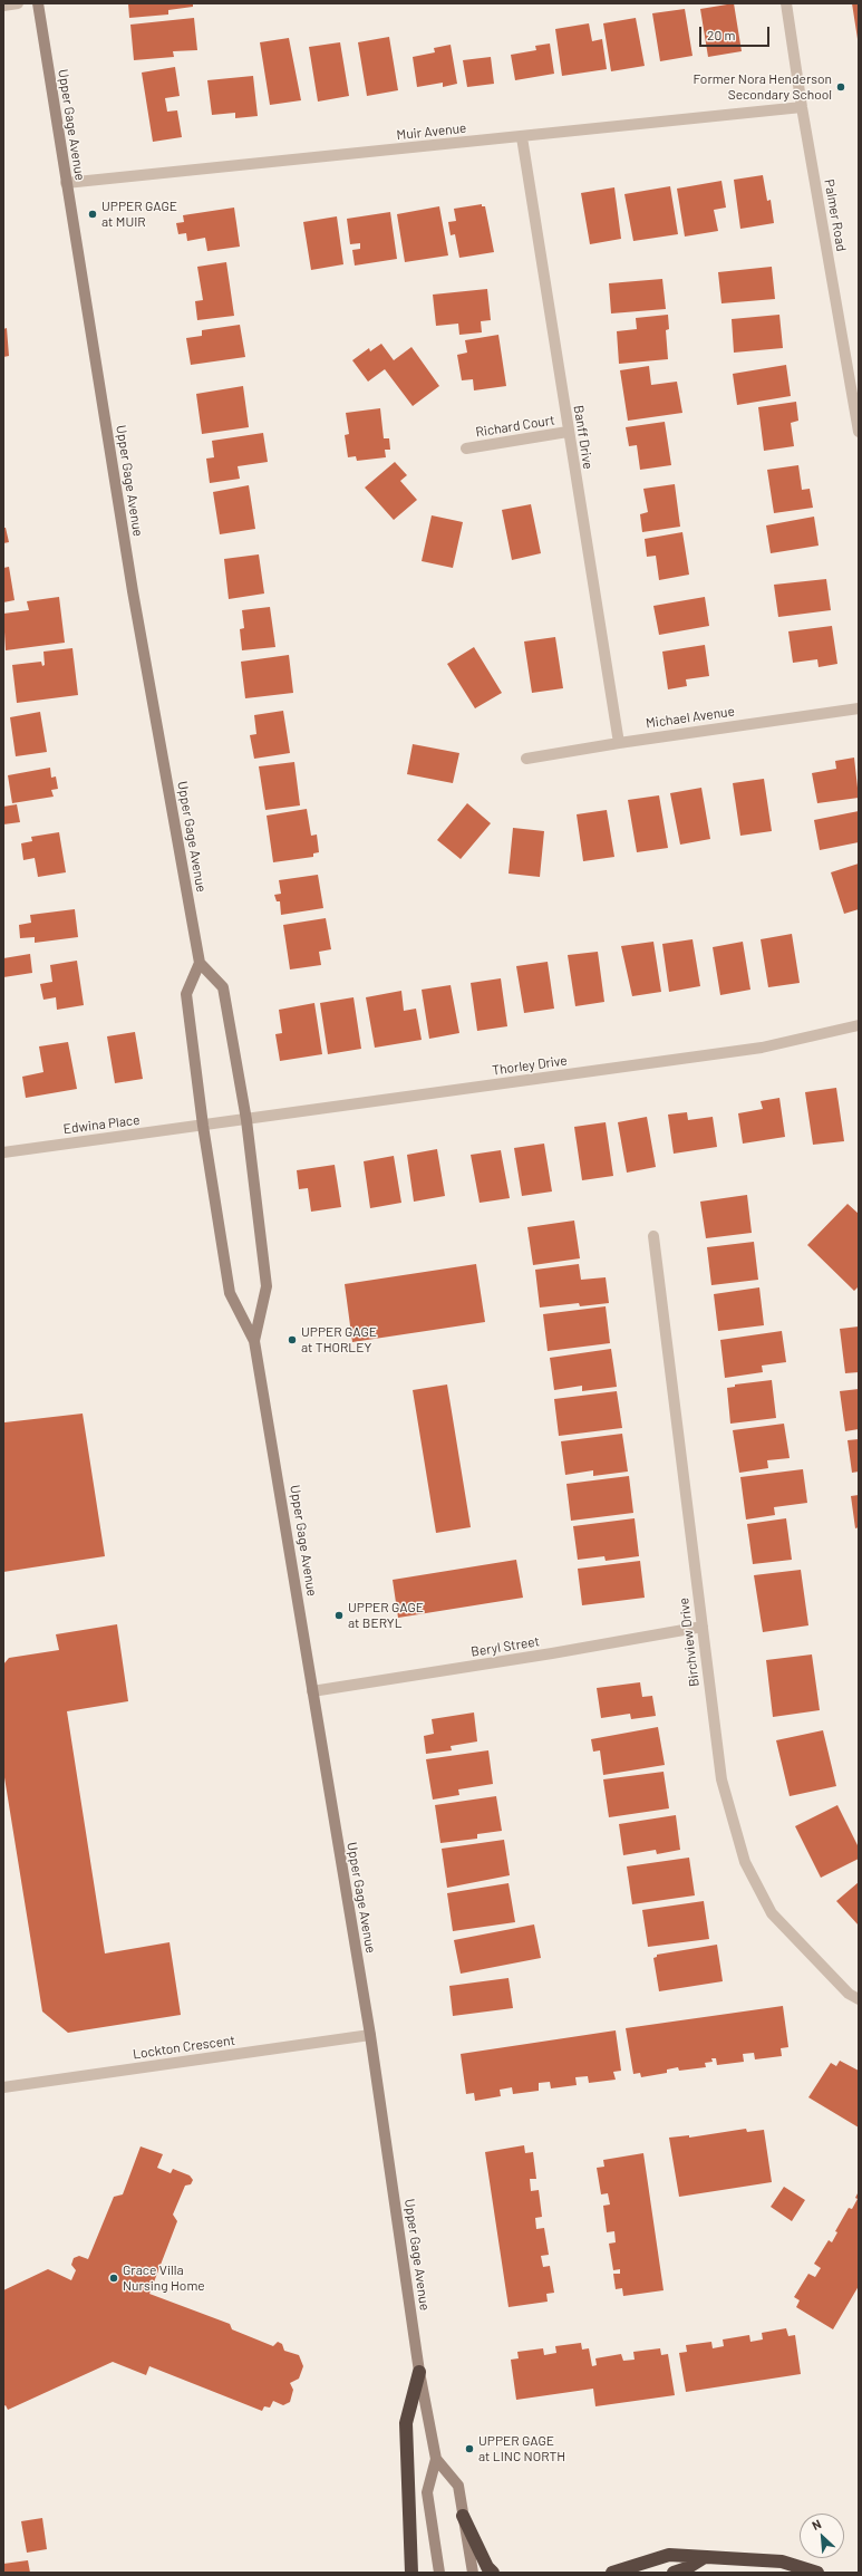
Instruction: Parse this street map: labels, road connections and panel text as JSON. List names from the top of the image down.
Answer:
{
  "streets": {
    "main road": ["Upper Gage Avenue"],
    "street": [
      "Muir Avenue",
      "Palmer Road",
      "Richard Court",
      "Banff Drive",
      "Michael Avenue",
      "Thorley Drive",
      "Edwina Place",
      "Birchview Drive",
      "Beryl Street",
      "Lockton Crescent"
    ]
  },
  "crossings": [
    ["Upper Gage Avenue", "Muir Avenue"],
    ["Upper Gage Avenue", "Thorley Drive"],
    ["Upper Gage Avenue", "Edwina Place"],
    ["Upper Gage Avenue", "Beryl Street"],
    ["Upper Gage Avenue", "Lockton Crescent"],
    ["Muir Avenue", "Palmer Road"],
    ["Muir Avenue", "Banff Drive"],
    ["Richard Court", "Banff Drive"],
    ["Banff Drive", "Michael Avenue"],
    ["Thorley Drive", "Edwina Place"],
    ["Birchview Drive", "Beryl Street"]
  ],
  "places": [
    "Former Nora Henderson Secondary School",
    "UPPER GAGE at MUIR",
    "UPPER GAGE at THORLEY",
    "UPPER GAGE at BERYL",
    "Grace Villa Nursing Home",
    "UPPER GAGE at LINC NORTH"
  ],
  "scale_bar": "20 m",
  "north": "top left"
}
